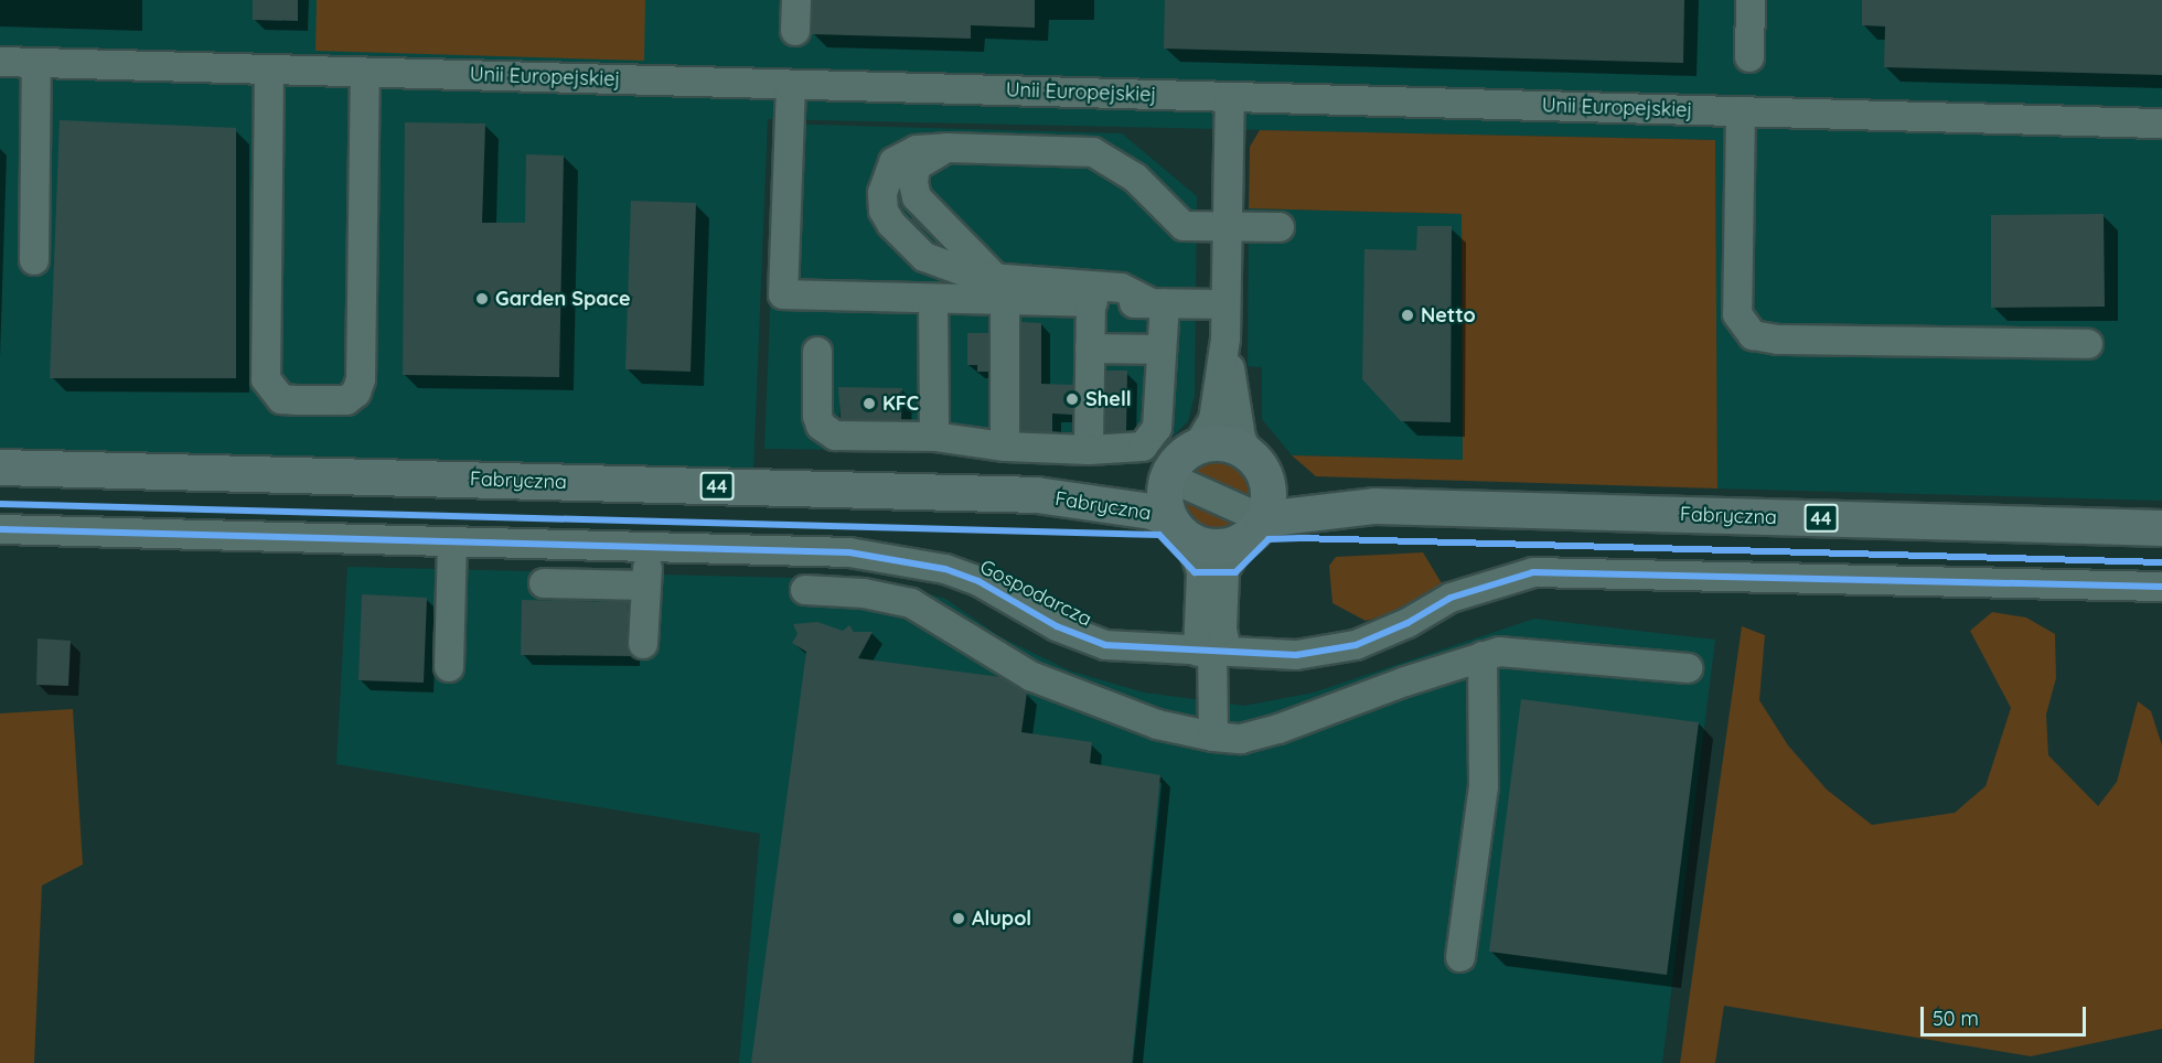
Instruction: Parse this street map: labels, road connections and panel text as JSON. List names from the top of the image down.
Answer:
{
  "streets": {
    "main road": ["Fabryczna", "44"],
    "street": ["Unii Europejskiej", "Gospodarcza"]
  },
  "crossings": [
    ["Fabryczna", "44"]
  ],
  "places": [
    "Garden Space",
    "Netto",
    "Shell",
    "KFC",
    "Alupol"
  ],
  "scale_bar": "50 m"
}
